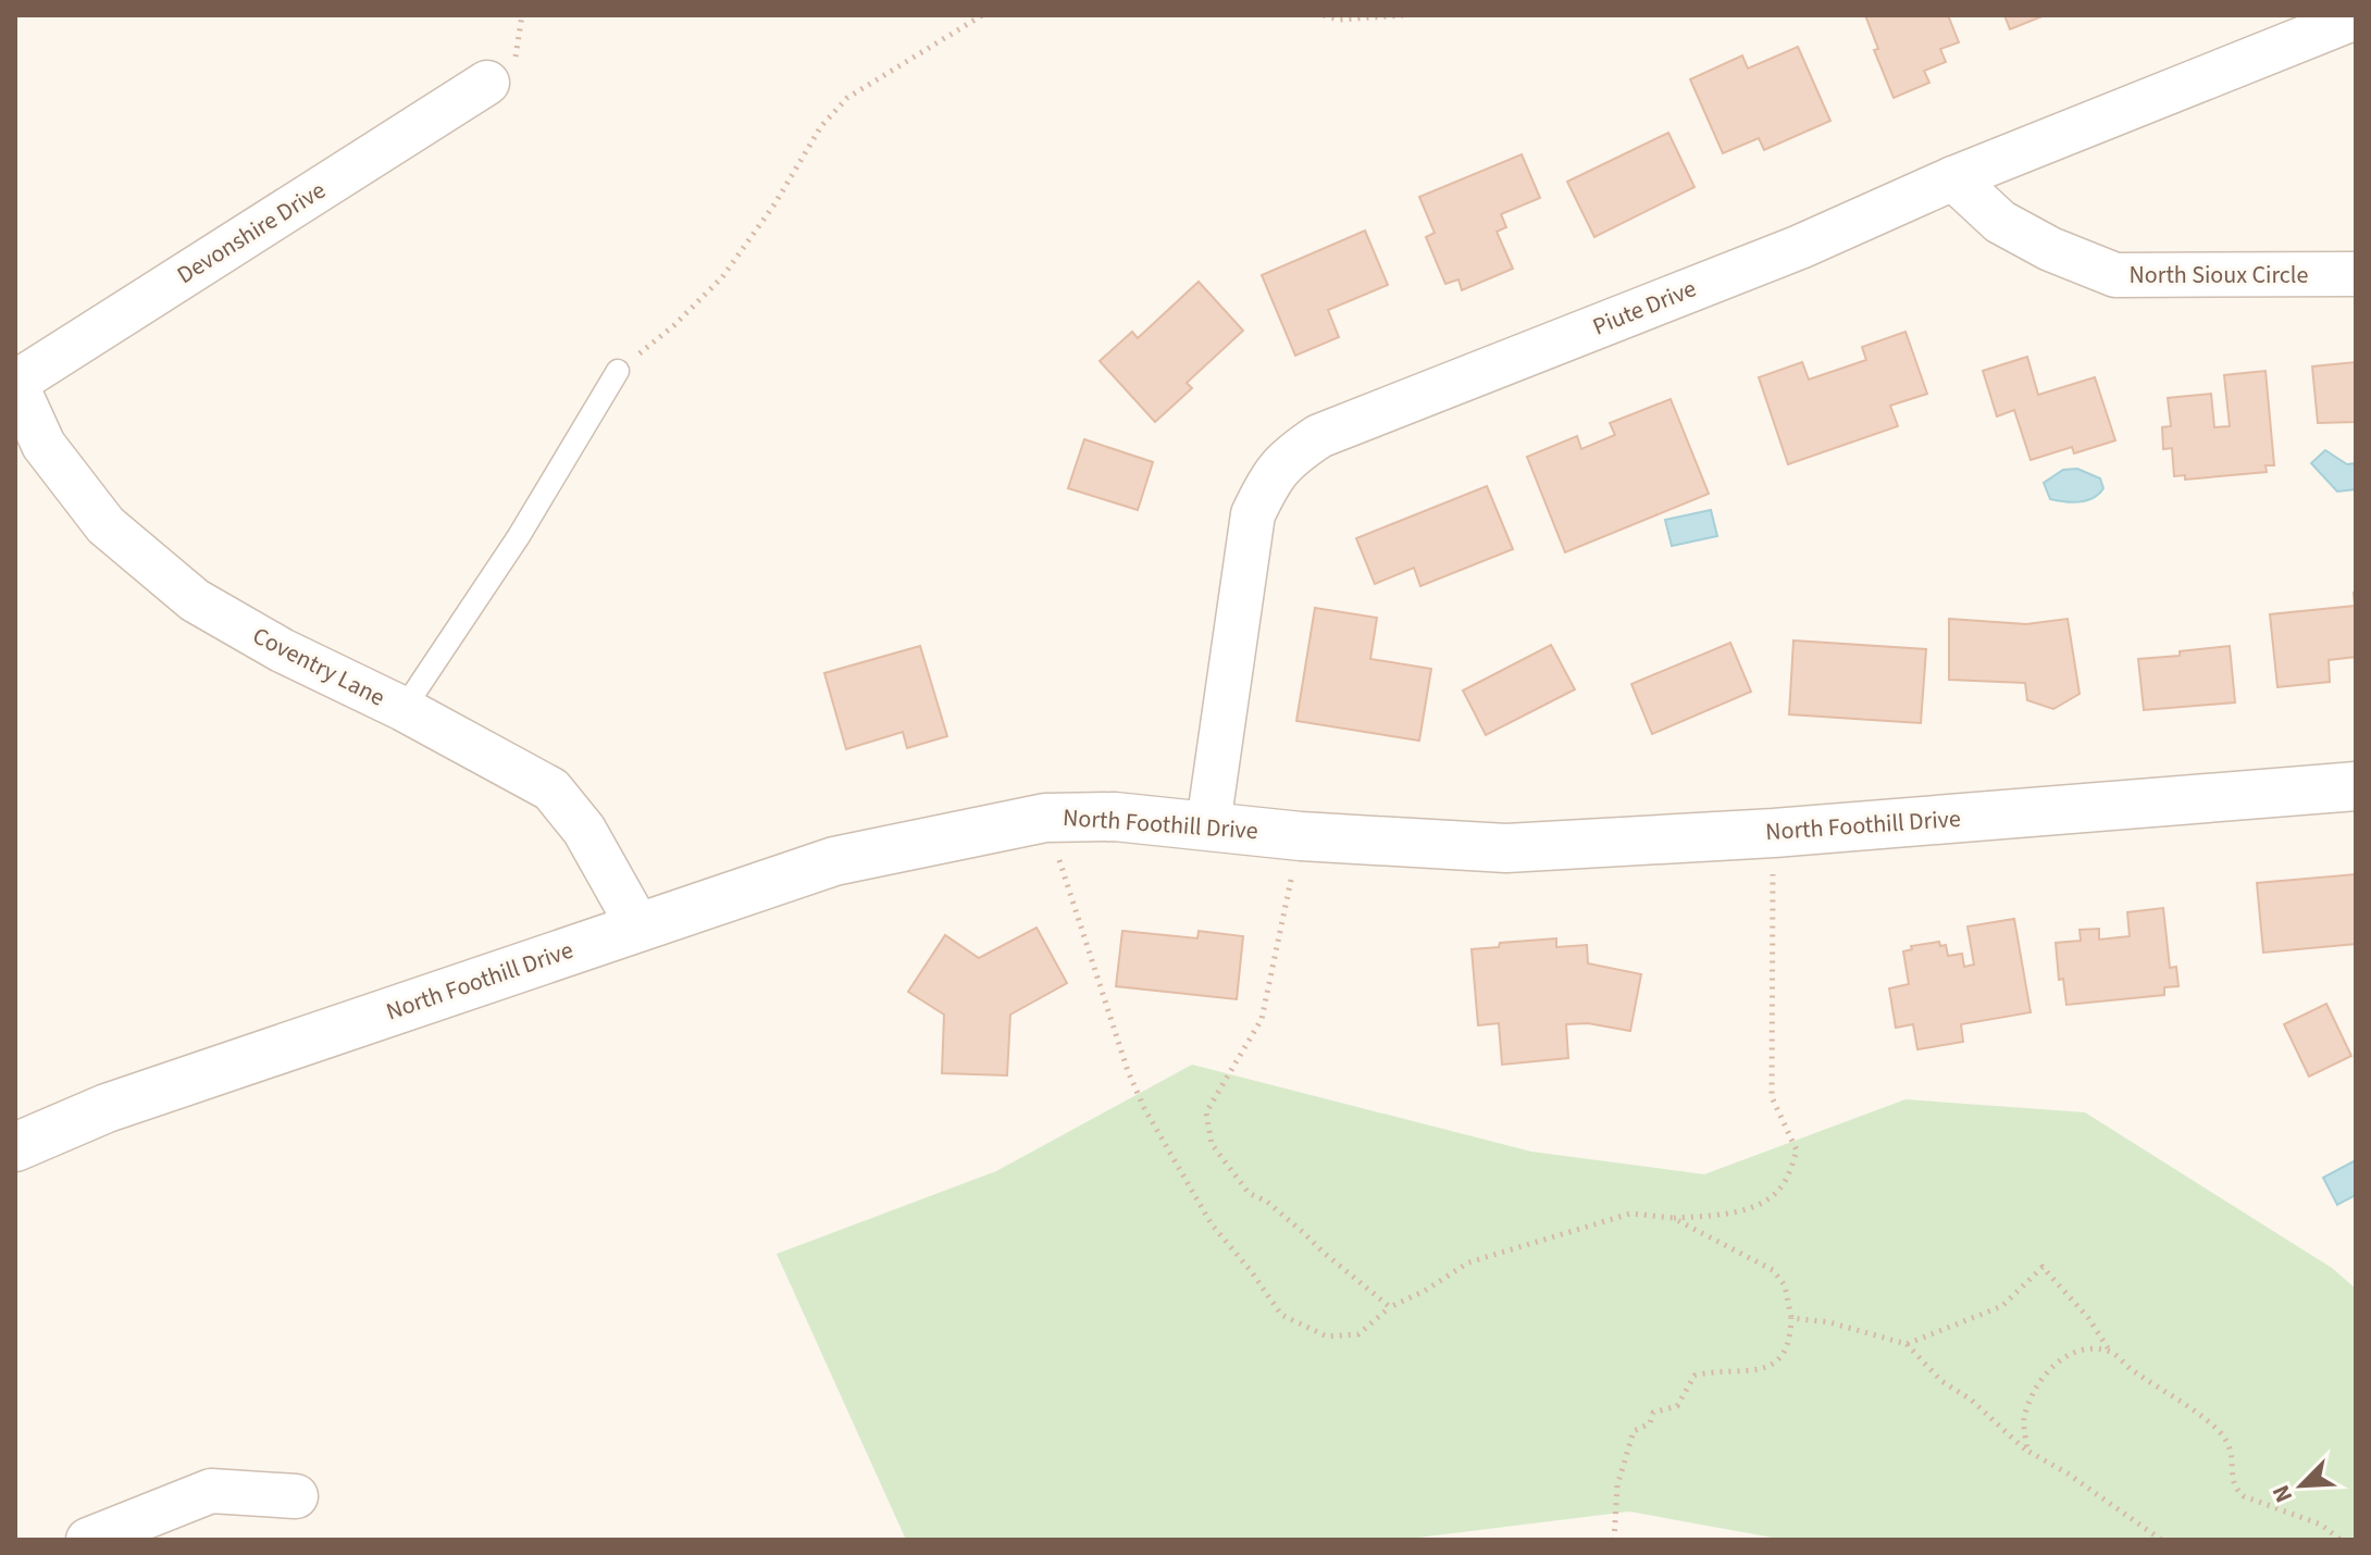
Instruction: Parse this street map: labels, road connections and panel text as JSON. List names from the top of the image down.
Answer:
{
  "streets": {
    "street": [
      "Devonshire Drive",
      "North Sioux Circle",
      "Piute Drive",
      "Coventry Lane",
      "North Foothill Drive"
    ]
  },
  "crossings": [
    ["Devonshire Drive", "Coventry Lane"],
    ["North Sioux Circle", "Piute Drive"],
    ["Piute Drive", "North Foothill Drive"],
    ["Coventry Lane", "North Foothill Drive"]
  ],
  "north": "bottom left"
}
